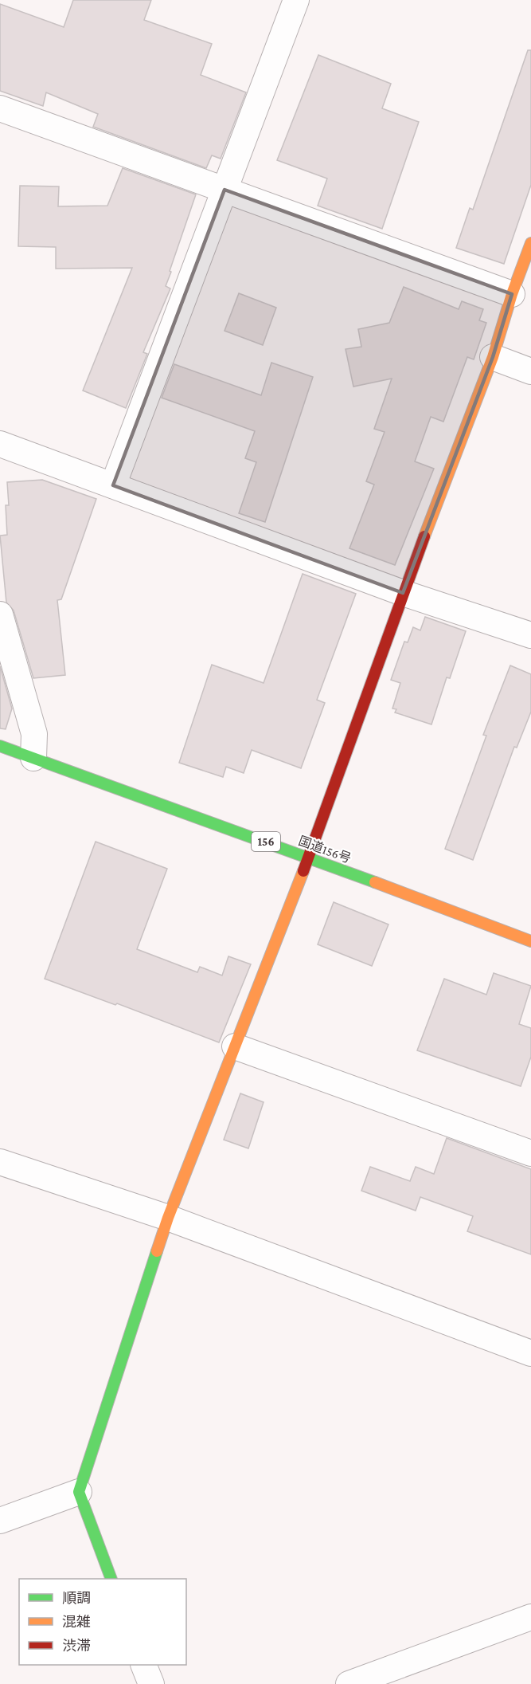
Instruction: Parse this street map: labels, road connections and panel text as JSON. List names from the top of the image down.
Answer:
{
  "streets": {
    "main road": ["156", "国道156号"]
  },
  "legend": ["順調", "混雑", "渋滞"]
}
